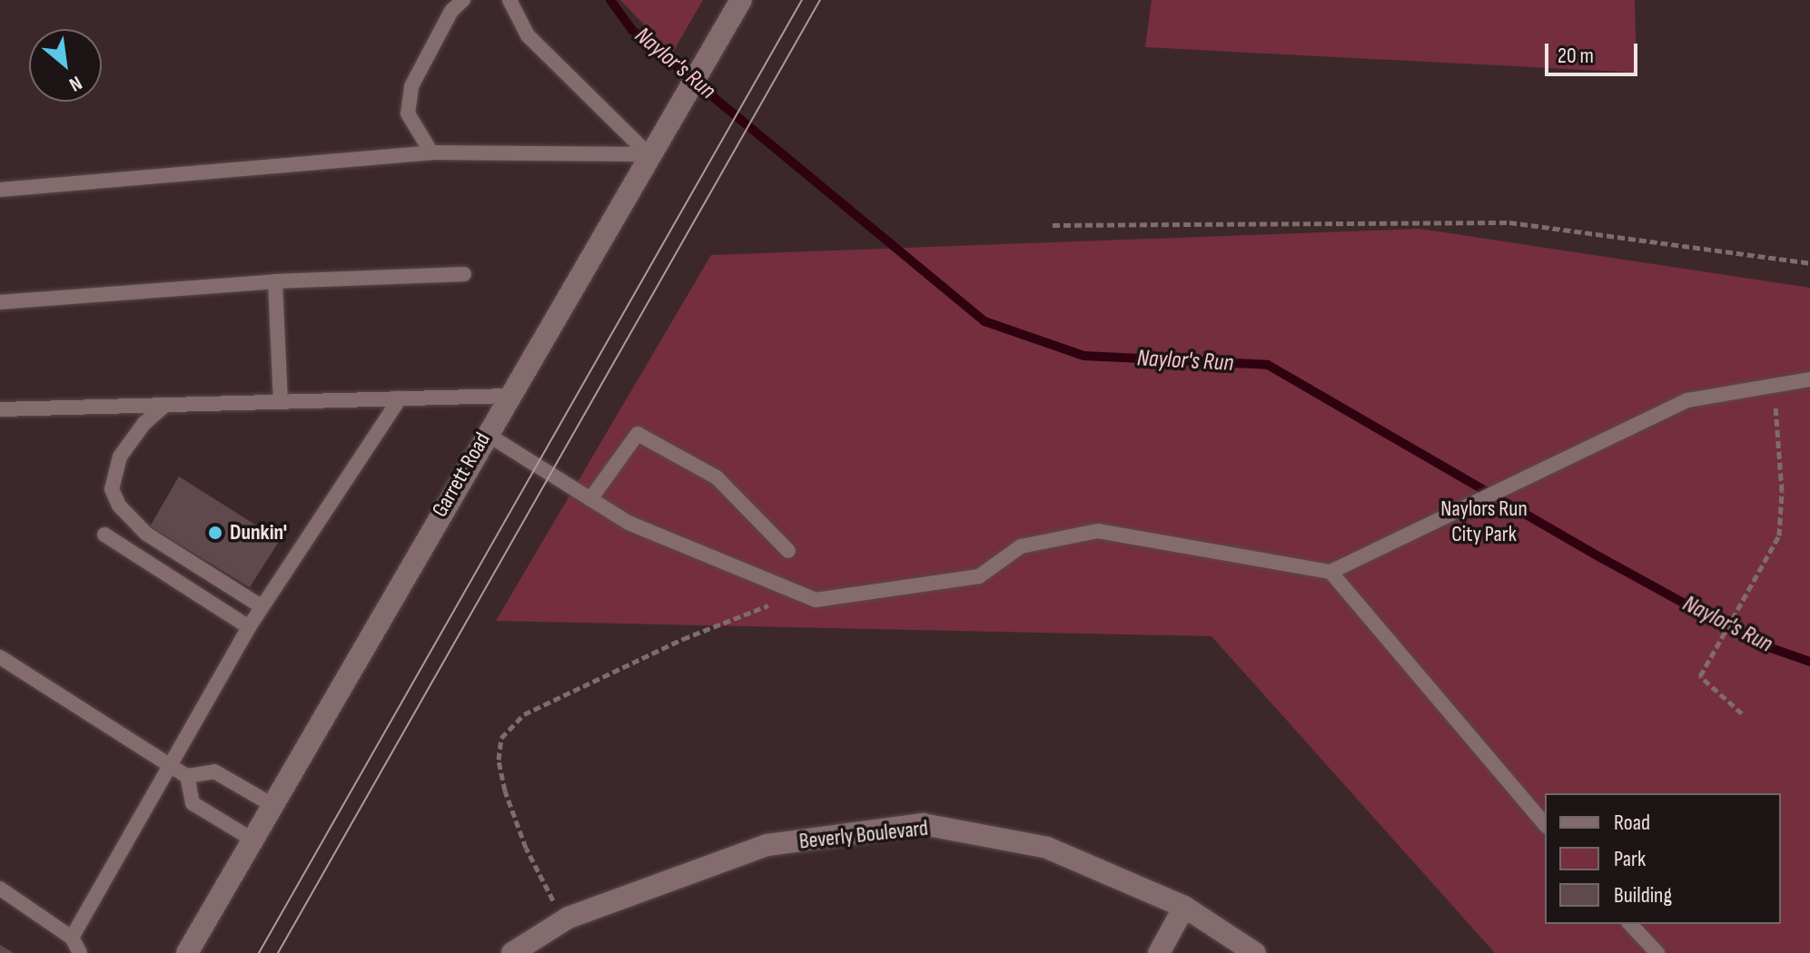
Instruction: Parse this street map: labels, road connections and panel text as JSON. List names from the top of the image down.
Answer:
{
  "streets": {
    "main road": ["Garrett Road", "Beverly Boulevard"]
  },
  "water": ["Naylor's Run"],
  "parks": ["Naylors Run City Park"],
  "places": ["Dunkin'"],
  "legend": ["Road", "Park", "Building"],
  "scale_bar": "20 m",
  "north": "bottom right"
}
